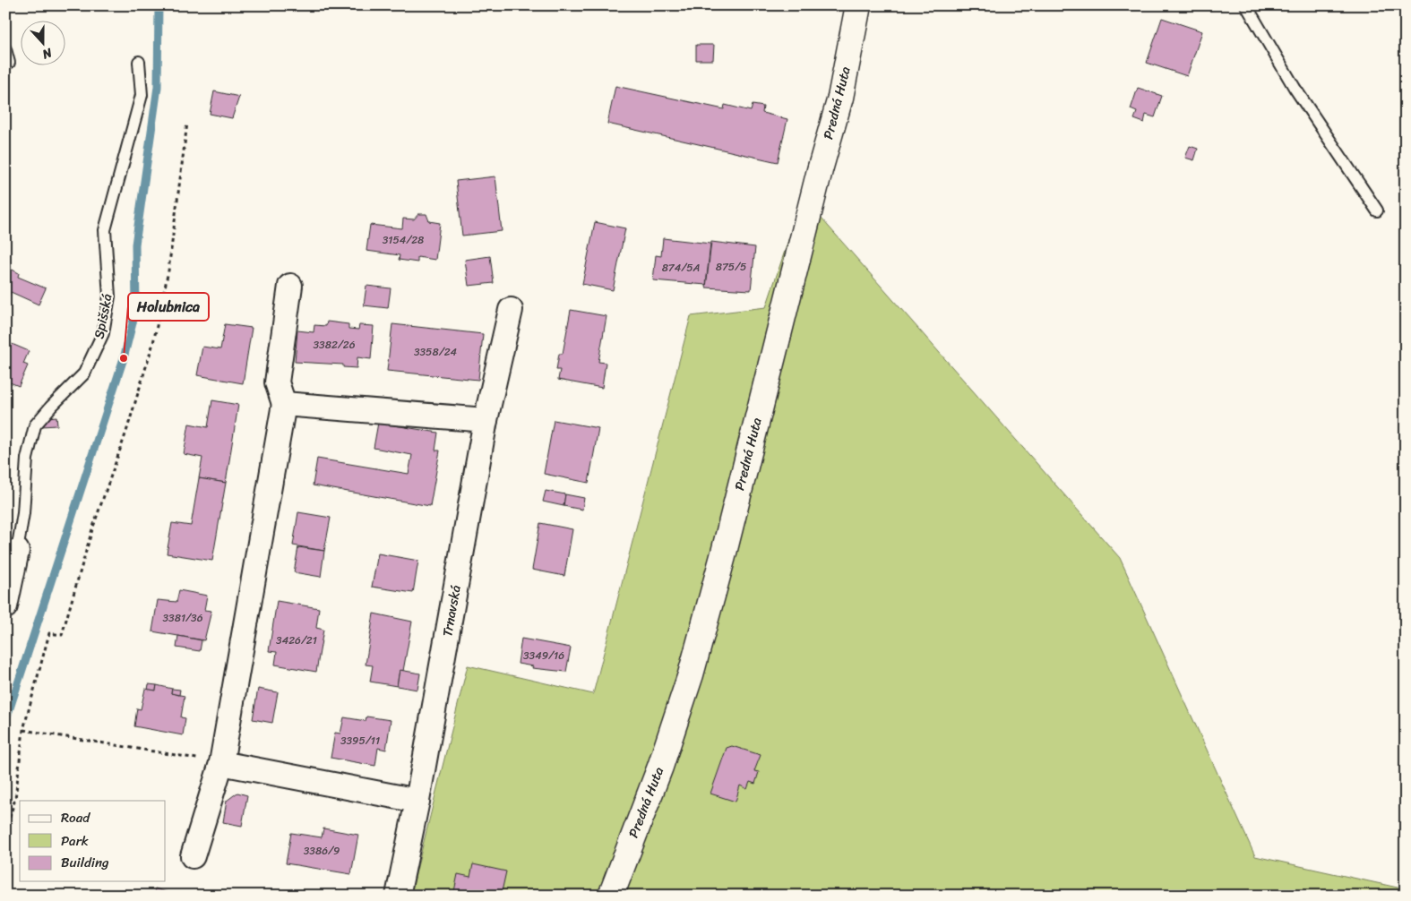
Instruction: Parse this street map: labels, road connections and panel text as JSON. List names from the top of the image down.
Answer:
{
  "streets": {
    "main road": ["Predná Huta"],
    "street": ["Spišská", "Trnavská"]
  },
  "places": ["Holubnica"],
  "house_numbers": [
    "3154/28",
    "875/5",
    "874/5A",
    "3382/26",
    "3358/24",
    "3381/36",
    "3426/21",
    "3349/16",
    "3395/11",
    "3386/9"
  ],
  "legend": ["Road", "Park", "Building"],
  "north": "bottom"
}
